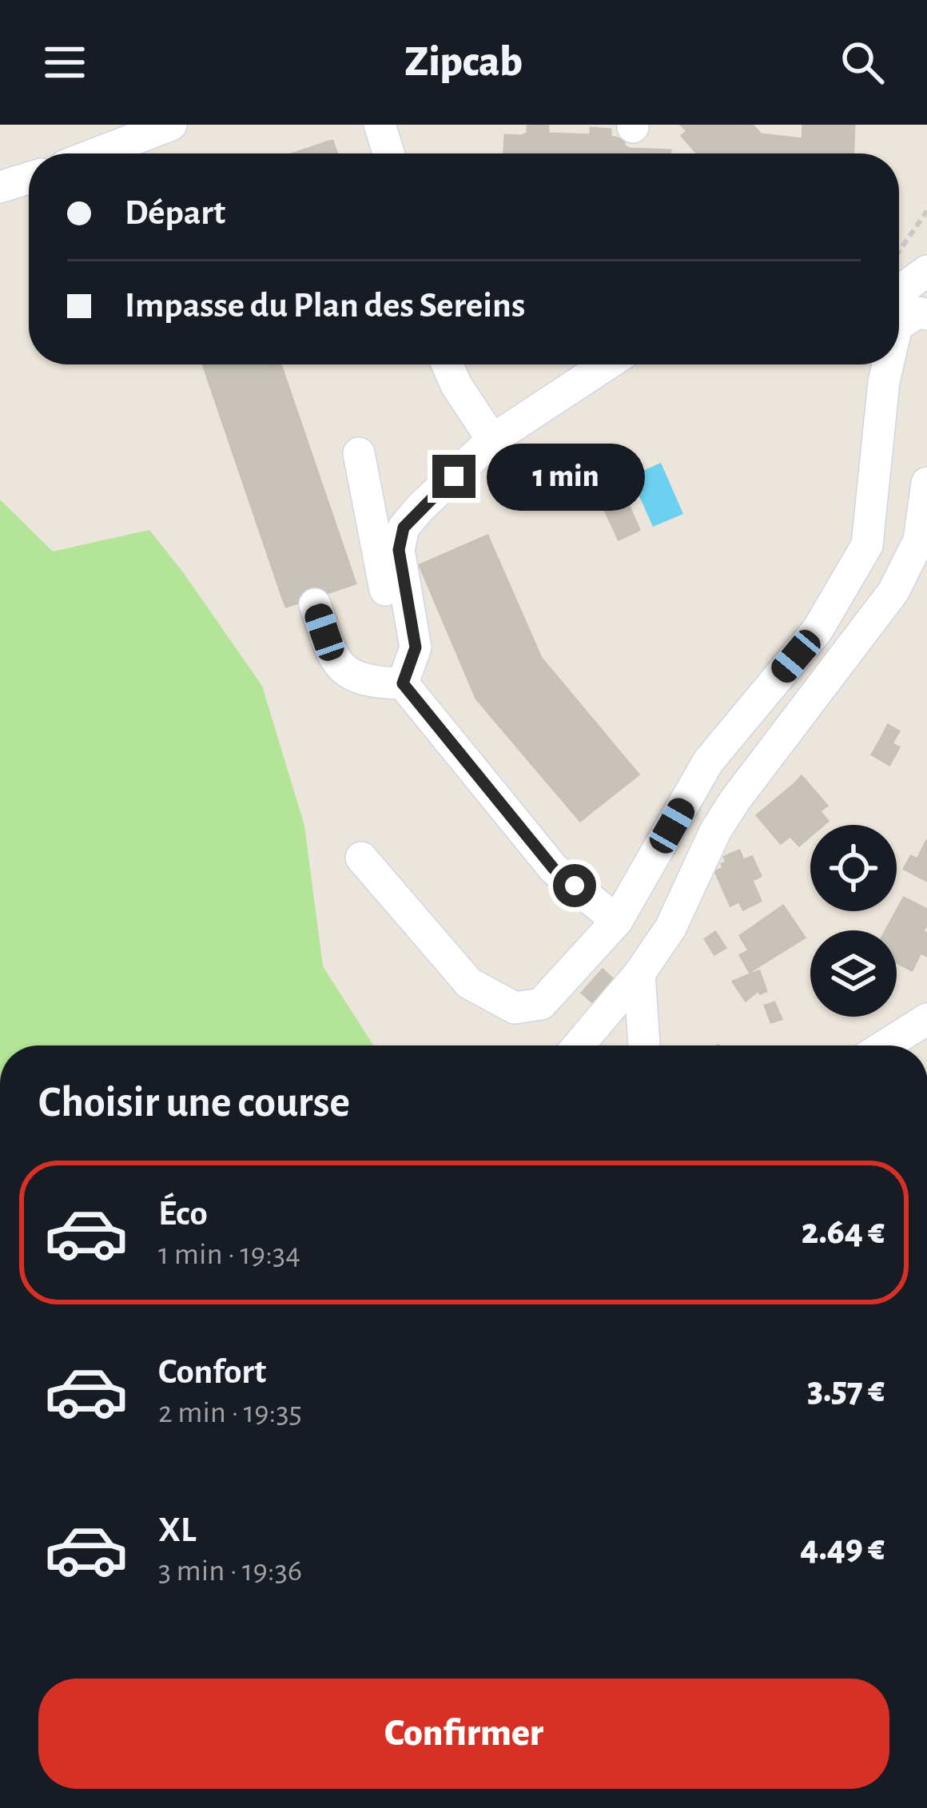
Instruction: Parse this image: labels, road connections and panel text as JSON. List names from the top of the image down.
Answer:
{
  "page": {
    "header": "Zipcab",
    "banner": ["Départ", "Impasse du Plan des Sereins"],
    "bubble": "1 min",
    "heading": "Choisir une course",
    "list": [
      {
        "name": "Éco",
        "note": "1 min · 19:34",
        "value": "2.64 €"
      },
      {
        "name": "Confort",
        "note": "2 min · 19:35",
        "value": "3.57 €"
      },
      {
        "name": "XL",
        "note": "3 min · 19:36",
        "value": "4.49 €"
      }
    ],
    "buttons": "Confirmer"
  }
}
